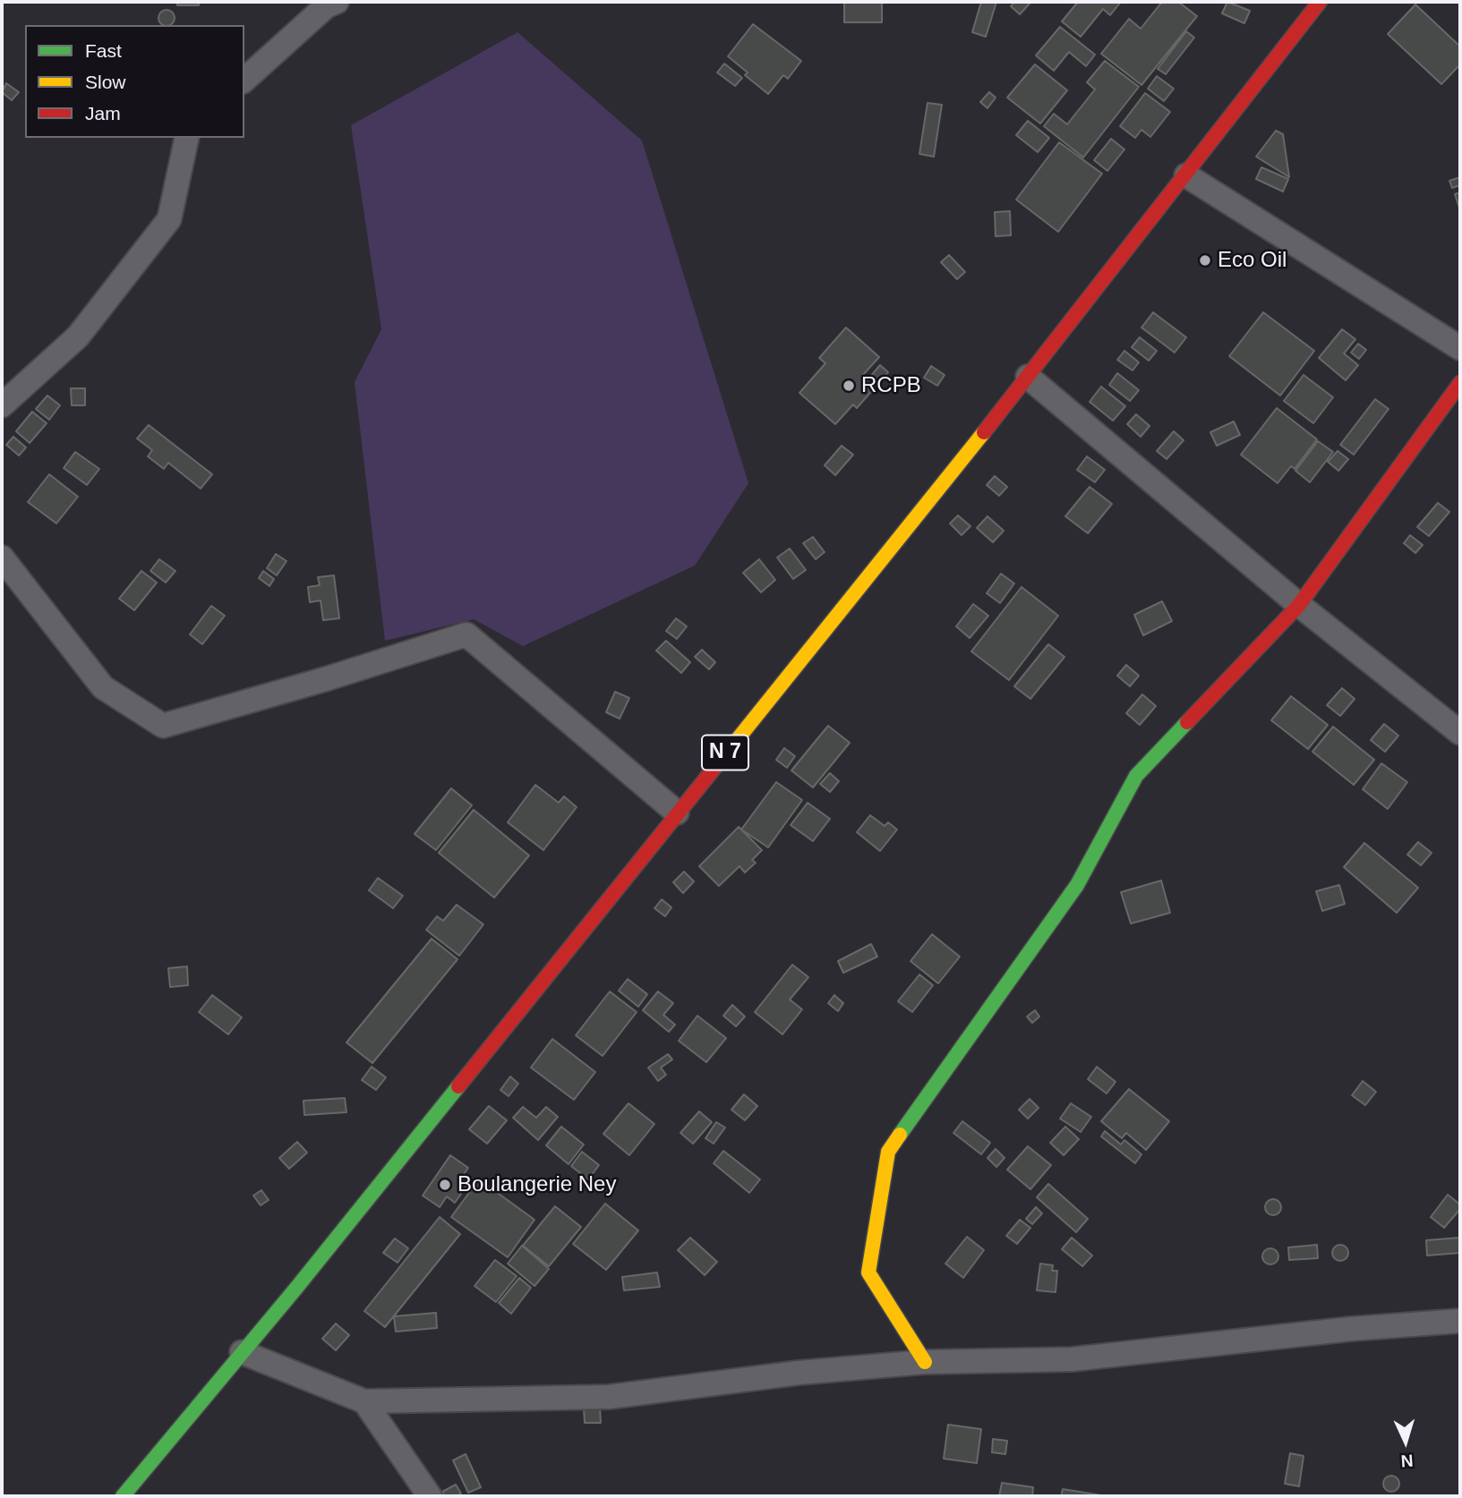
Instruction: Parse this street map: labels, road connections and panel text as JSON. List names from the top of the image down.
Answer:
{
  "streets": {
    "main road": ["N 7"]
  },
  "places": ["Eco Oil", "RCPB", "Boulangerie Ney"],
  "legend": ["Fast", "Slow", "Jam"],
  "north": "bottom"
}
